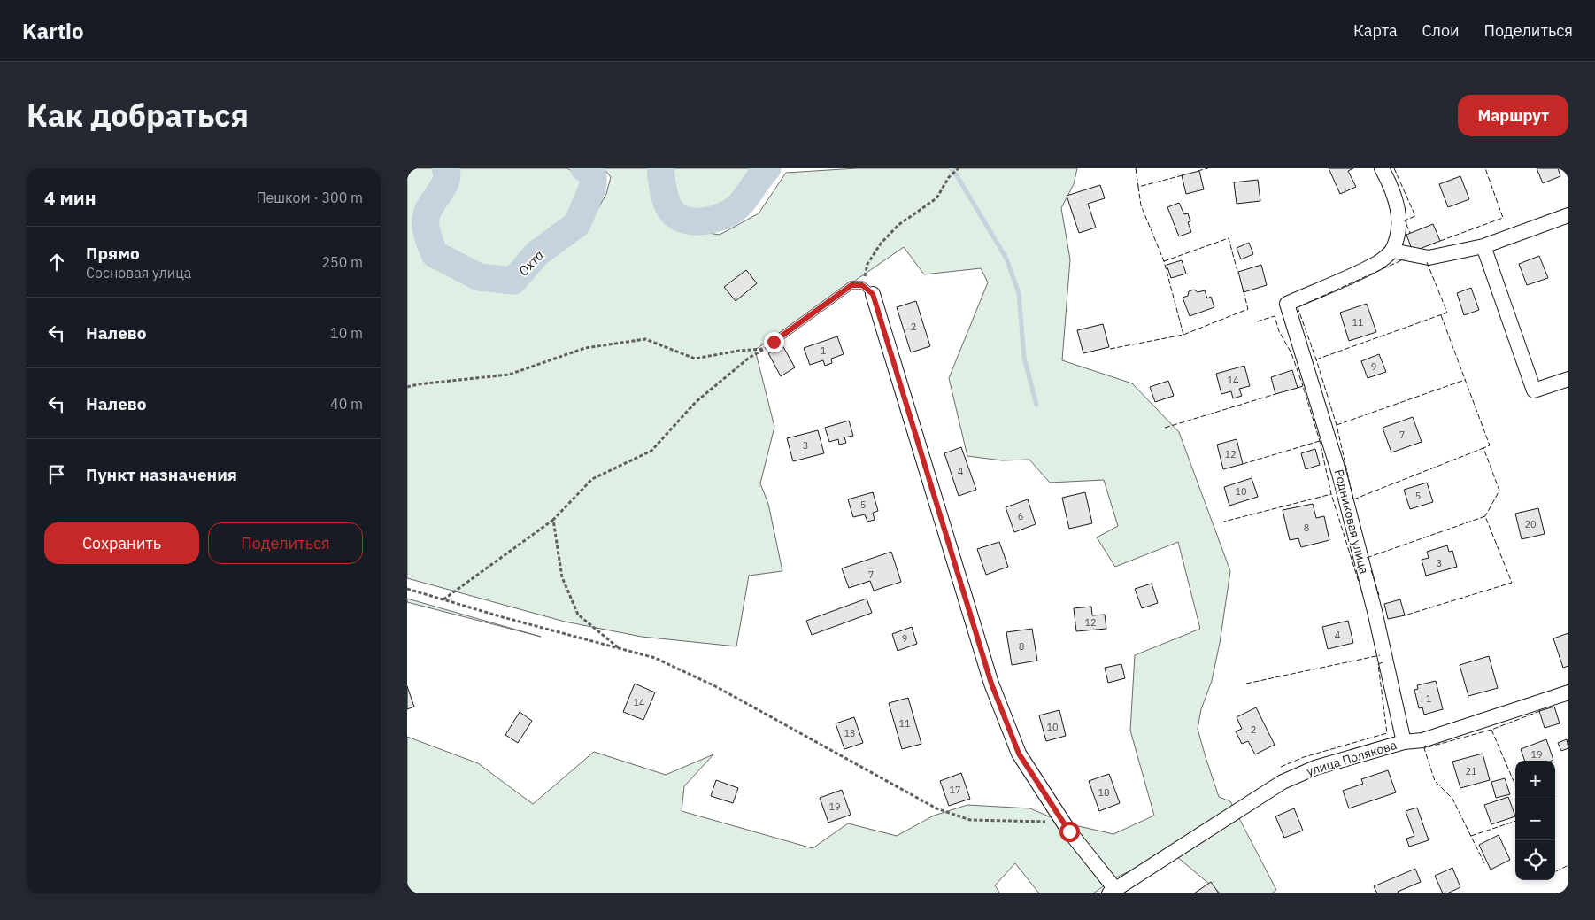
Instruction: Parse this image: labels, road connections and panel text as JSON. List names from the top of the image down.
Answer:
{
  "streets": {
    "street": ["Родниковая улица", "улица Полякова"]
  },
  "crossings": [
    ["Родниковая улица", "улица Полякова"]
  ],
  "water": ["Охта"],
  "house_numbers": [
    "11",
    "2",
    "1",
    "9",
    "14",
    "7",
    "3",
    "12",
    "4",
    "10",
    "5",
    "5",
    "6",
    "20",
    "8",
    "3",
    "7",
    "12",
    "4",
    "9",
    "8",
    "1",
    "14",
    "11",
    "10",
    "2",
    "13",
    "19",
    "21",
    "17",
    "18",
    "19"
  ],
  "page": {
    "header": "Kartio",
    "nav": ["Карта", "Слои", "Поделиться"],
    "title": "Как добраться",
    "buttons": [
      "Маршрут",
      ["Сохранить", "Поделиться"]
    ],
    "heading": ["4 мин", "Пешком · 300 m"],
    "list": [
      ["Прямо", "Сосновая улица", "250 m"],
      ["Налево", "10 m"],
      ["Налево", "40 m"],
      "Пункт назначения"
    ],
    "map_buttons": ["+", "−"]
  }
}
